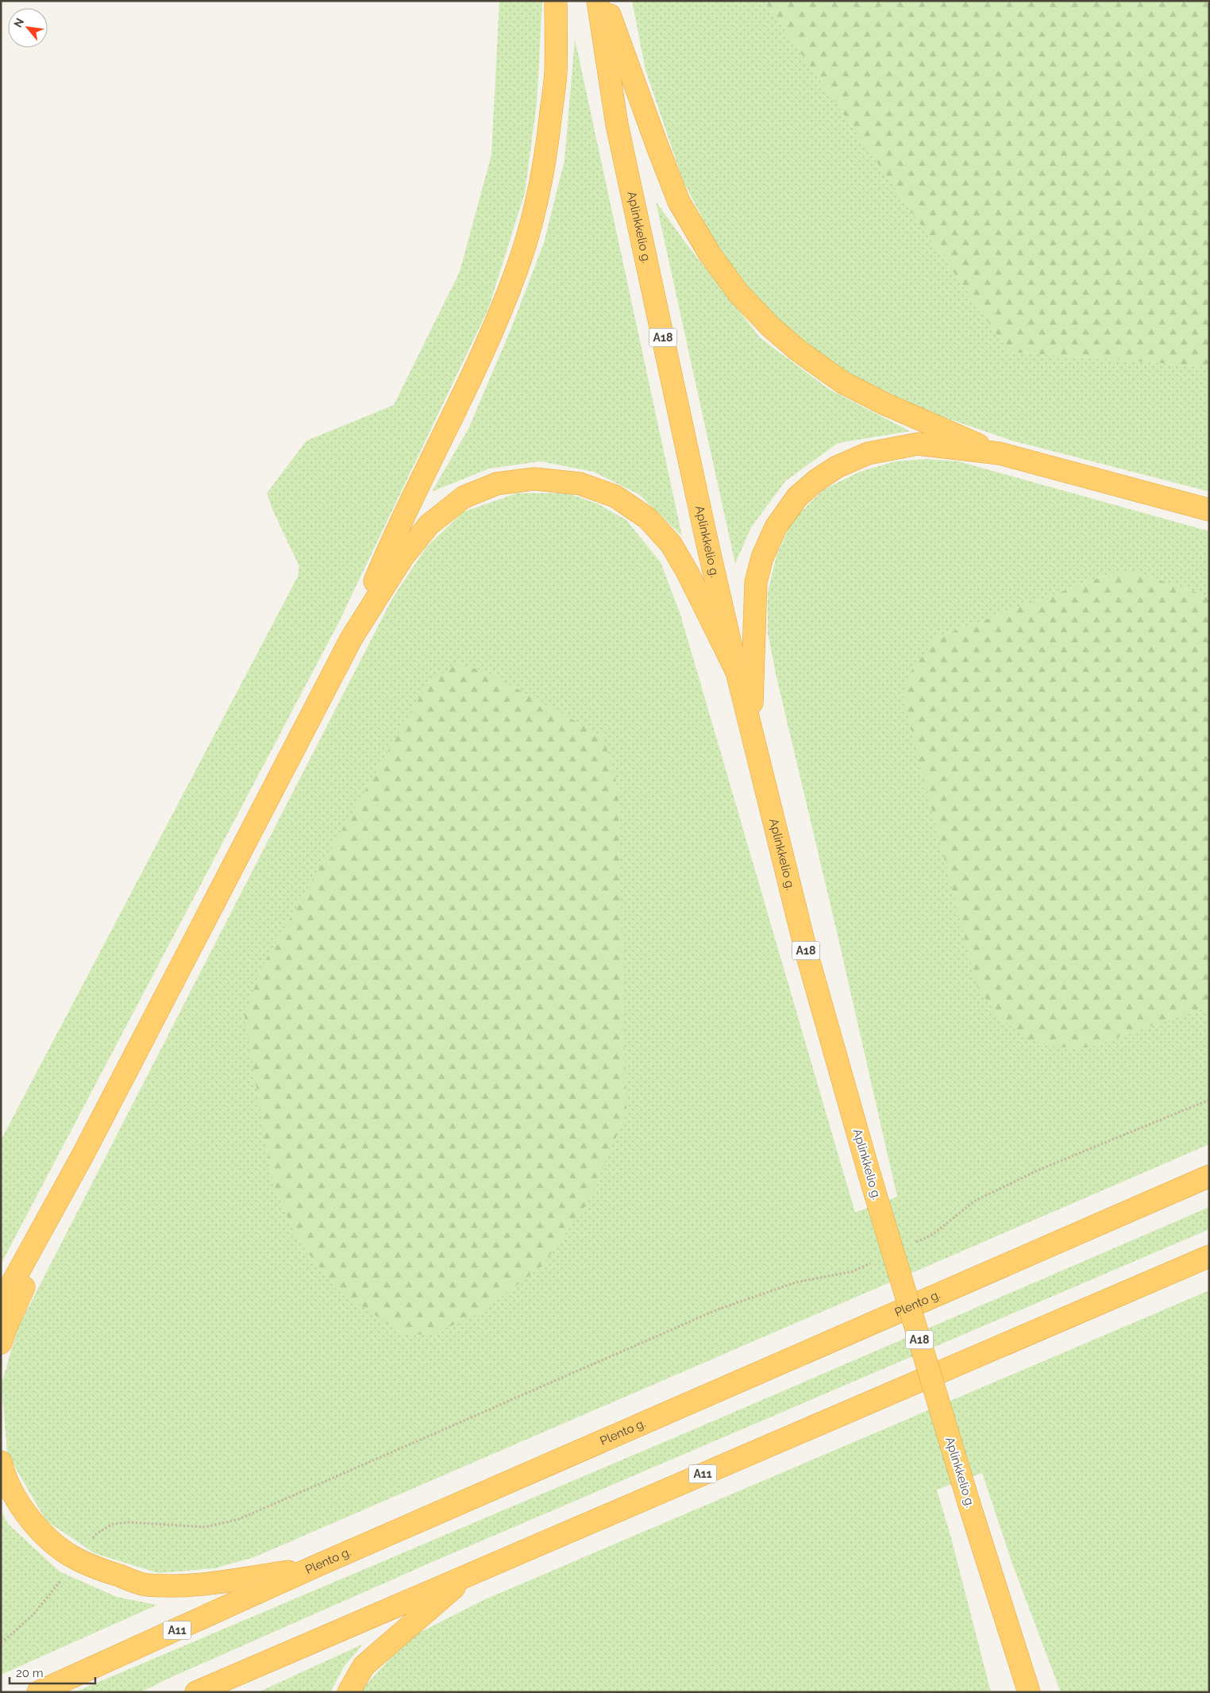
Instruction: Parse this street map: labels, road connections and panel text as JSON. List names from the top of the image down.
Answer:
{
  "streets": {
    "highway": [
      "Aplinkkelio g.",
      "A18",
      "Plento g.",
      "A11"
    ]
  },
  "scale_bar": "20 m",
  "north": "top left"
}
